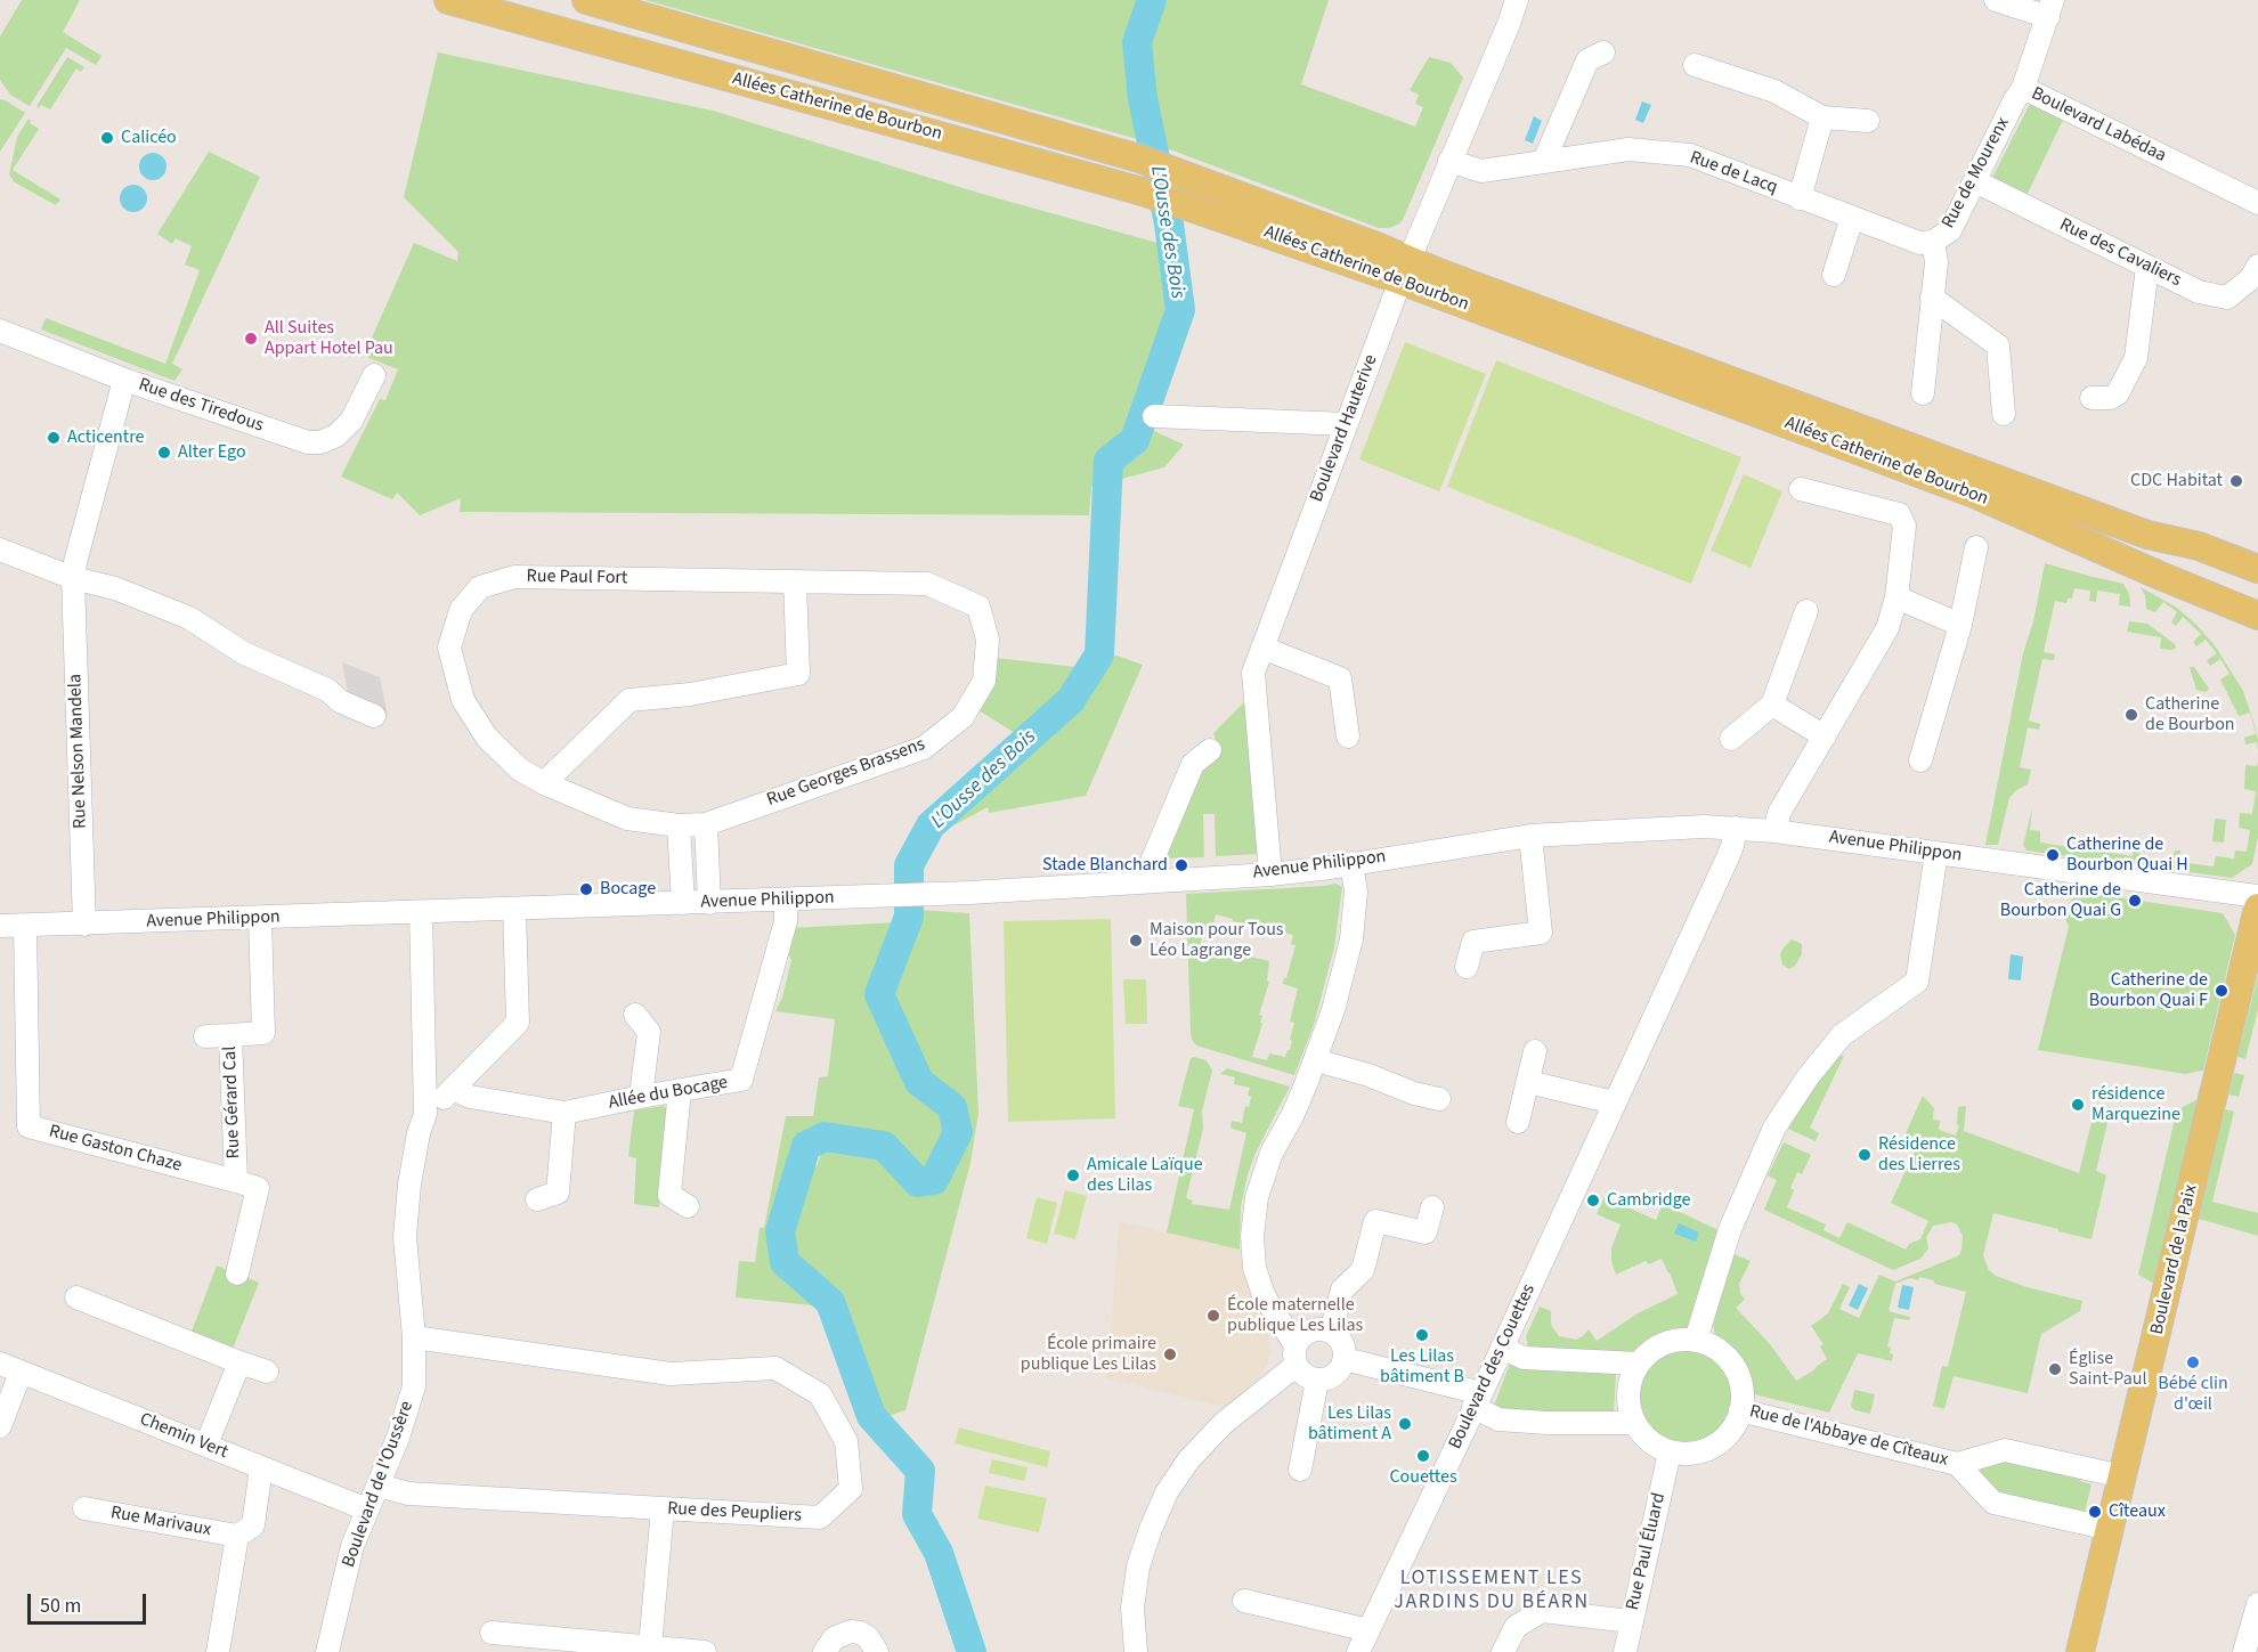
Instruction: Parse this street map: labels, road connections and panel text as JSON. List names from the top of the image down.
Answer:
{
  "streets": {
    "main road": ["Allées Catherine de Bourbon", "Boulevard de la Paix"],
    "street": [
      "Boulevard Labédaa",
      "Rue de Lacq",
      "Rue de Mourenx",
      "Rue des Cavaliers",
      "Rue des Tiredous",
      "Boulevard Hauterive",
      "Rue Paul Fort",
      "Rue Nelson Mandela",
      "Rue Georges Brassens",
      "Avenue Philippon",
      "Allée du Bocage",
      "Rue Gérard Cal",
      "Rue Gaston Chaze",
      "Boulevard des Couettes",
      "Chemin Vert",
      "Rue de l'Abbaye de Cîteaux",
      "Boulevard de l'Oussère",
      "Rue des Peupliers",
      "Rue Marivaux",
      "Rue Paul Éluard"
    ]
  },
  "crossings": [
    ["Allées Catherine de Bourbon", "Boulevard Hauterive"],
    ["Boulevard Labédaa", "Rue de Mourenx"],
    ["Rue de Lacq", "Rue de Mourenx"],
    ["Rue de Lacq", "Boulevard Hauterive"],
    ["Rue de Mourenx", "Rue des Cavaliers"],
    ["Rue des Tiredous", "Rue Nelson Mandela"],
    ["Boulevard Hauterive", "Avenue Philippon"],
    ["Rue Paul Fort", "Rue Georges Brassens"],
    ["Rue Nelson Mandela", "Avenue Philippon"],
    ["Avenue Philippon", "Allée du Bocage"],
    ["Avenue Philippon", "Rue Gérard Cal"],
    ["Avenue Philippon", "Rue Gaston Chaze"],
    ["Avenue Philippon", "Boulevard des Couettes"],
    ["Avenue Philippon", "Boulevard de l'Oussère"],
    ["Rue Gérard Cal", "Rue Gaston Chaze"],
    ["Boulevard de la Paix", "Rue de l'Abbaye de Cîteaux"],
    ["Chemin Vert", "Boulevard de l'Oussère"],
    ["Chemin Vert", "Rue Marivaux"],
    ["Rue de l'Abbaye de Cîteaux", "Rue Paul Éluard"],
    ["Boulevard de l'Oussère", "Rue des Peupliers"]
  ],
  "districts": ["LOTISSEMENT LES JARDINS DU BÉARN"],
  "water": ["L'Ousse des Bois"],
  "places": [
    "Calicéo",
    "All Suites Appart Hotel Pau",
    "Acticentre",
    "Alter Ego",
    "CDC Habitat",
    "Catherine de Bourbon",
    "Catherine de Bourbon Quai H",
    "Stade Blanchard",
    "Bocage",
    "Catherine de Bourbon Quai G",
    "Maison pour Tous Léo Lagrange",
    "Catherine de Bourbon Quai F",
    "résidence Marquezine",
    "Résidence des Lierres",
    "Amicale Laïque des Lilas",
    "Cambridge",
    "École maternelle publique Les Lilas",
    "Les Lilas bâtiment B",
    "École primaire publique Les Lilas",
    "Bébé clin d'œil",
    "Église Saint-Paul",
    "Les Lilas bâtiment A",
    "Couettes",
    "Cîteaux"
  ],
  "scale_bar": "50 m"
}
